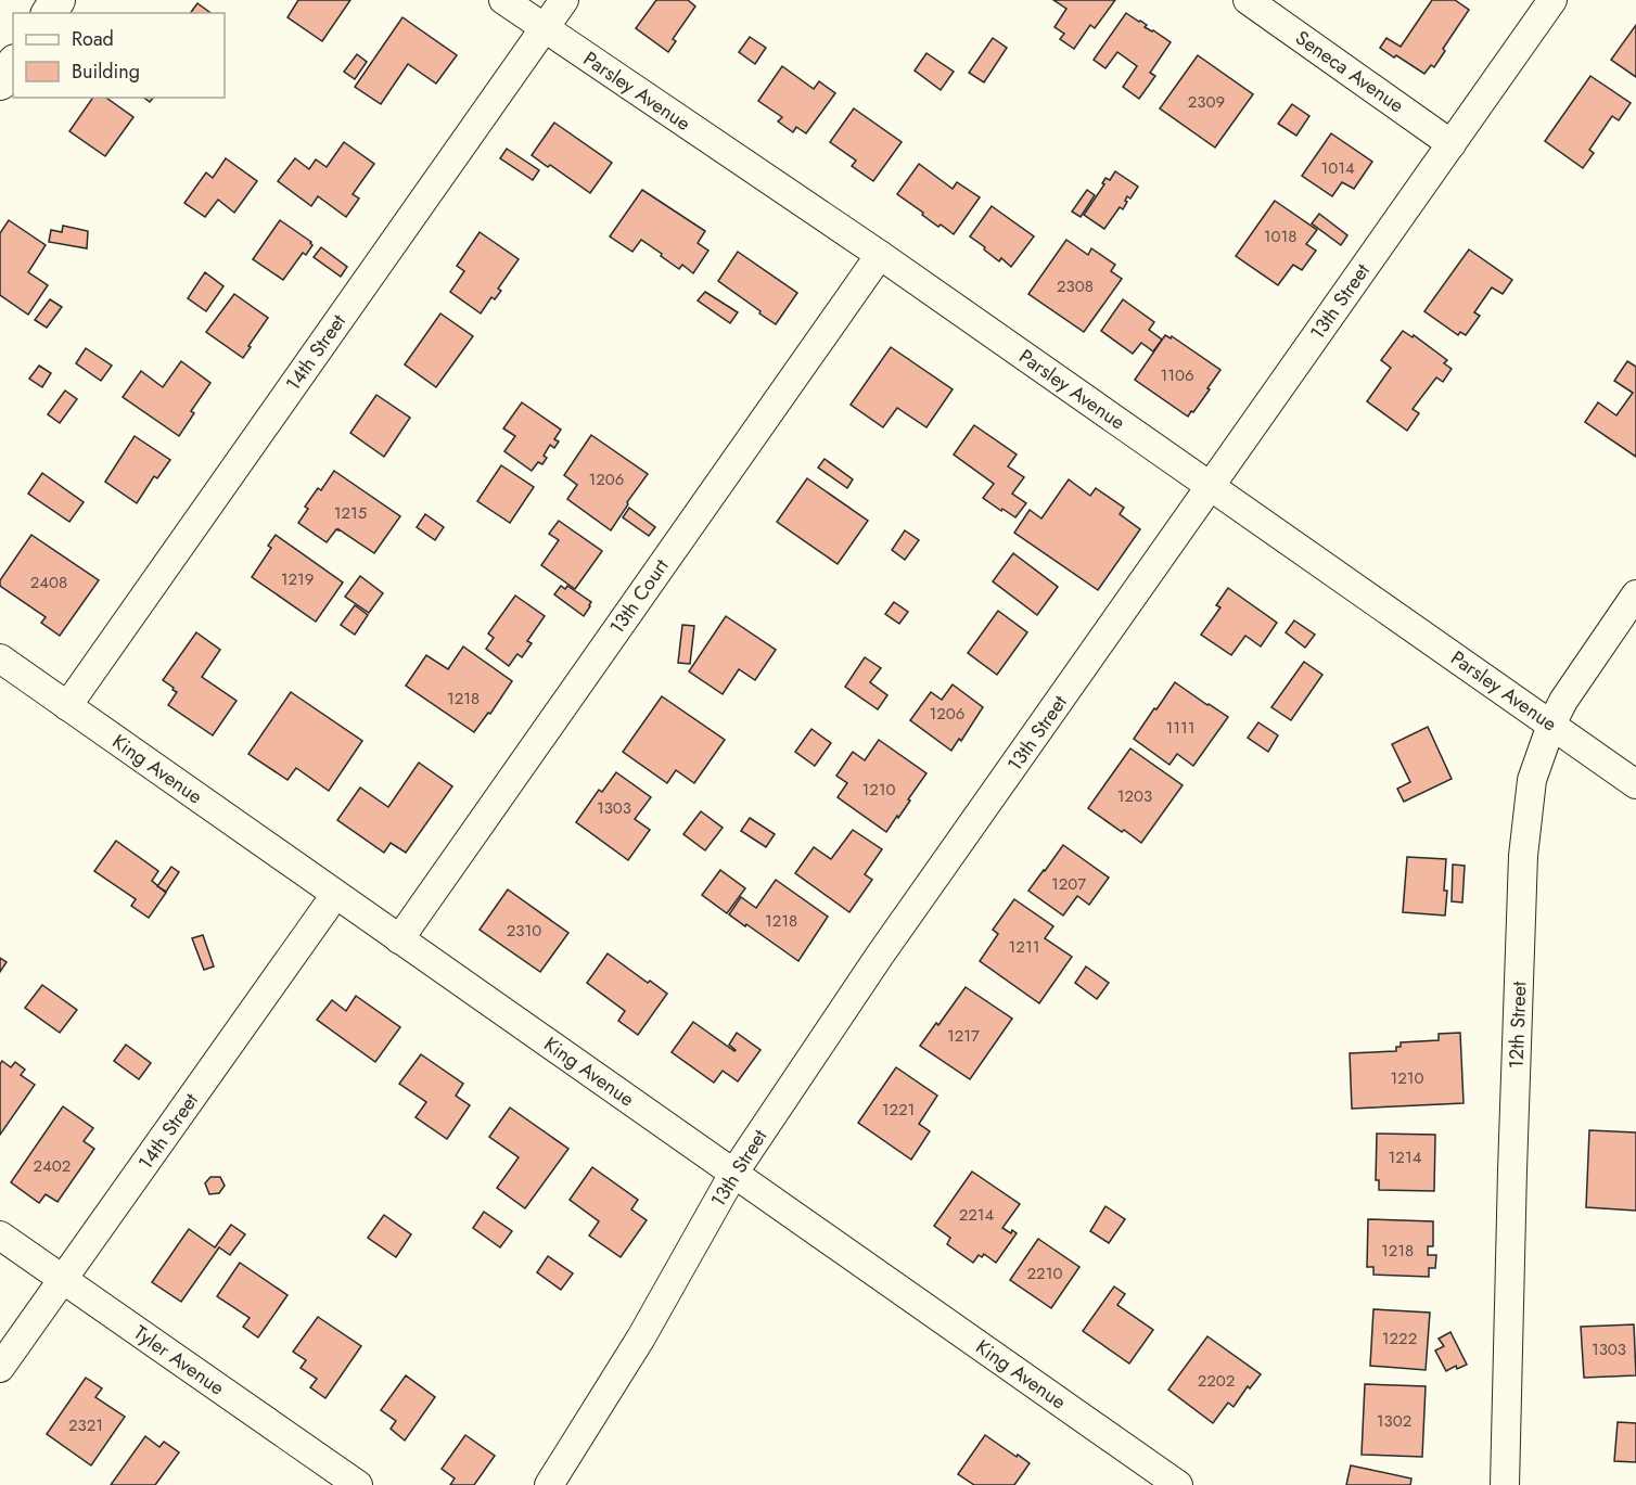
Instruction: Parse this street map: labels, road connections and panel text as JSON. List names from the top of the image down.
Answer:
{
  "streets": {
    "street": [
      "Seneca Avenue",
      "Parsley Avenue",
      "13th Street",
      "14th Street",
      "13th Court",
      "King Avenue",
      "12th Street",
      "Tyler Avenue"
    ]
  },
  "crossings": [
    ["Seneca Avenue", "13th Street"],
    ["Parsley Avenue", "13th Street"],
    ["Parsley Avenue", "14th Street"],
    ["Parsley Avenue", "13th Court"],
    ["Parsley Avenue", "12th Street"],
    ["13th Street", "King Avenue"],
    ["14th Street", "King Avenue"],
    ["14th Street", "Tyler Avenue"],
    ["13th Court", "King Avenue"]
  ],
  "house_numbers": [
    "2309",
    "1014",
    "1018",
    "2308",
    "1106",
    "1206",
    "1215",
    "1219",
    "2408",
    "1218",
    "1206",
    "1111",
    "1210",
    "1203",
    "1303",
    "1207",
    "1218",
    "2310",
    "1211",
    "1217",
    "1210",
    "1221",
    "1214",
    "2402",
    "2214",
    "1218",
    "2210",
    "1222",
    "1303",
    "2202",
    "1302",
    "2321"
  ],
  "legend": ["Road", "Building"]
}
